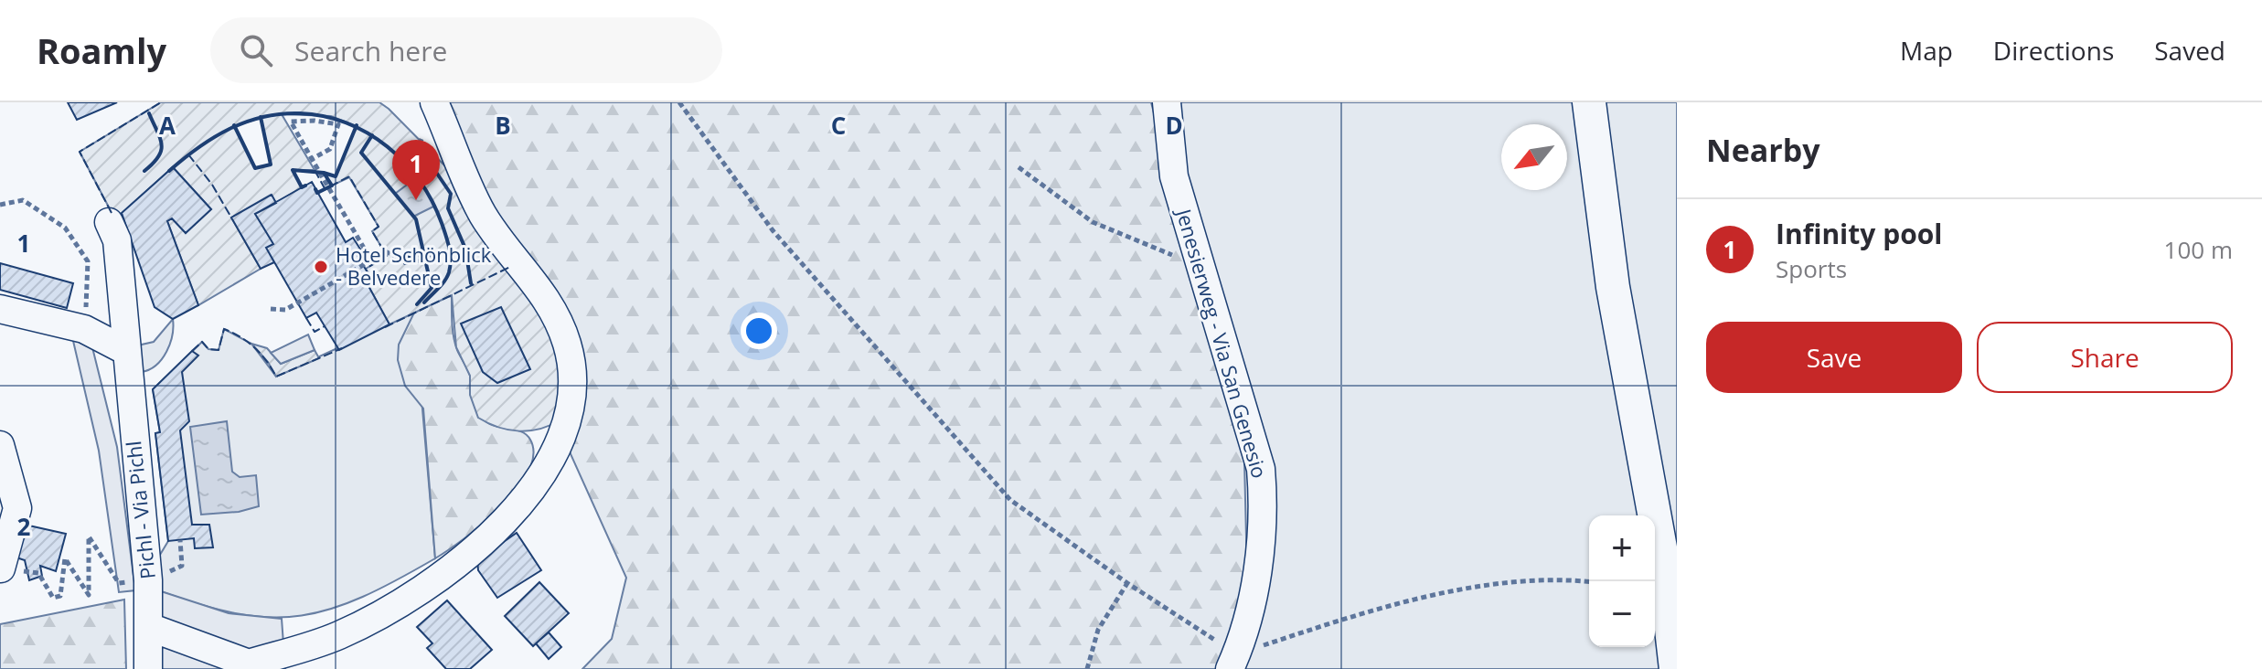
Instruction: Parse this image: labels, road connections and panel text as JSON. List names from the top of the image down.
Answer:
{
  "streets": {
    "street": ["Jenesierweg - Via San Genesio", "Pichl - Via Pichl"]
  },
  "places": ["Hotel Schönblick - Belvedere"],
  "north": "bottom left",
  "page": {
    "header": "Roamly",
    "search": "Search here",
    "nav": ["Map", "Directions", "Saved"],
    "heading": "Nearby",
    "pins": "1",
    "list": [
      {
        "mark": "1",
        "name": "Infinity pool",
        "note": "Sports",
        "value": "100 m"
      }
    ],
    "buttons": ["Save", "Share"],
    "map_buttons": ["+", "−"]
  },
  "grid": {
    "columns": [
      "A",
      "B",
      "C",
      "D"
    ],
    "rows": ["1", "2"]
  }
}
